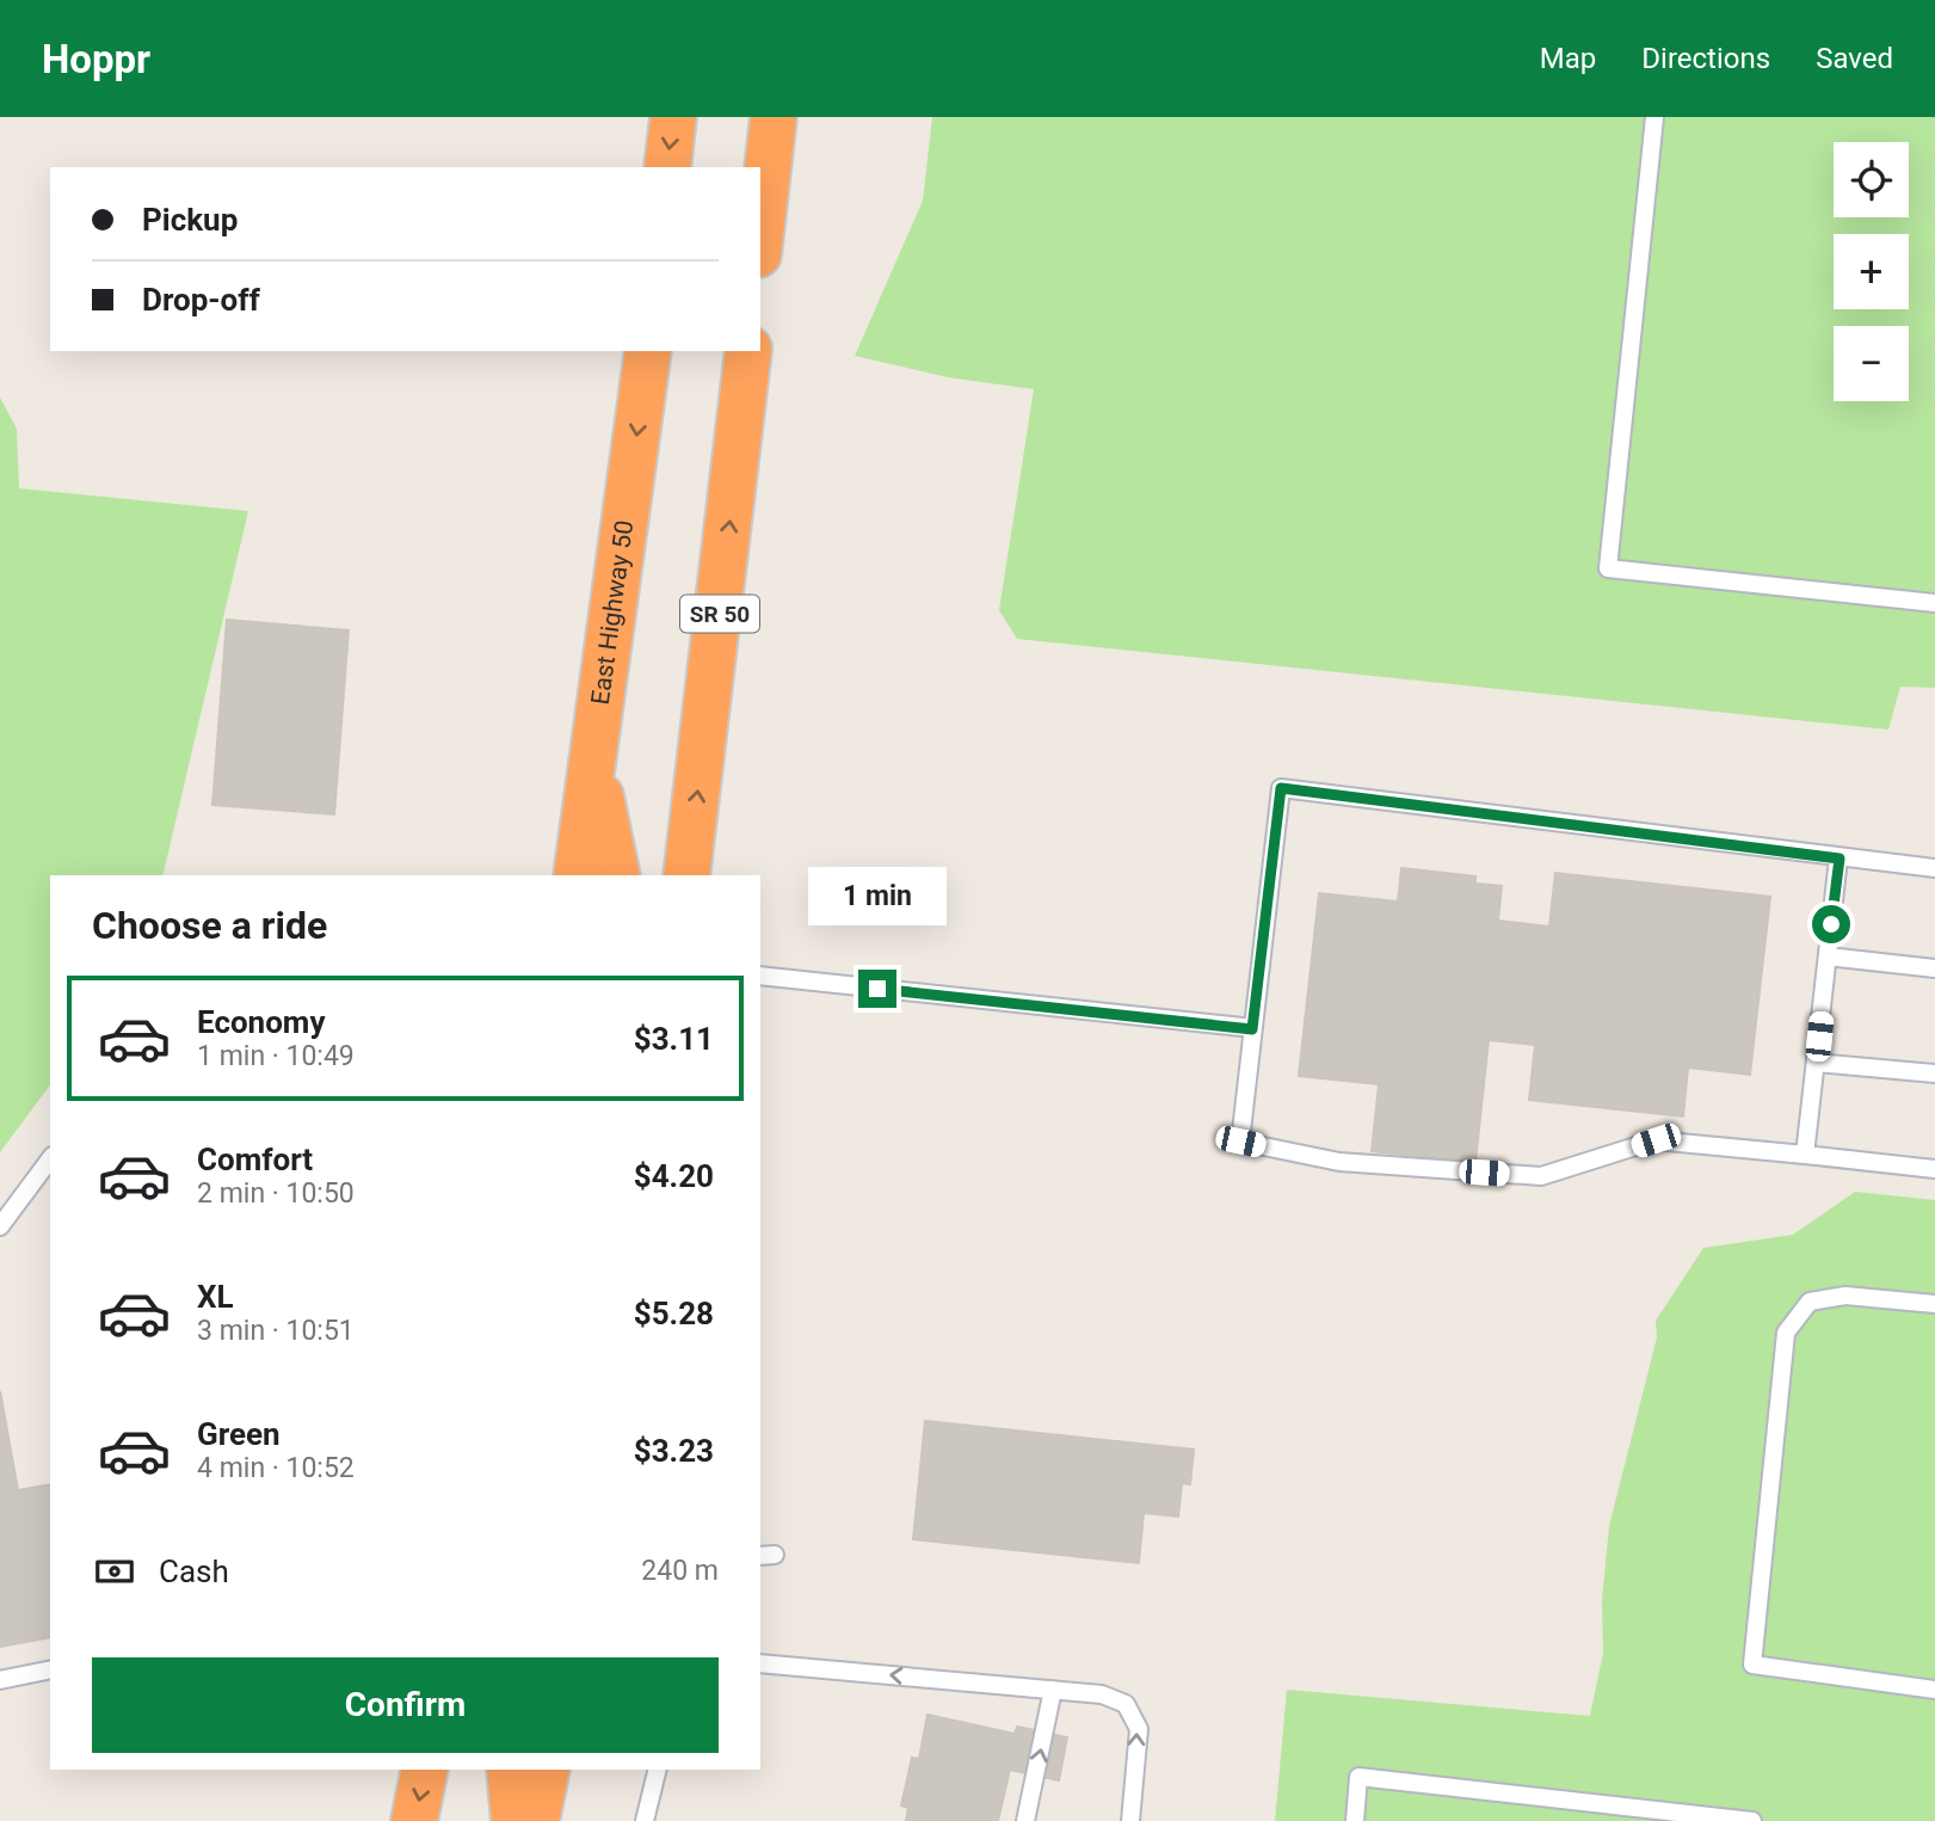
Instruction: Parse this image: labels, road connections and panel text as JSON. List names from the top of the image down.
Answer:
{
  "streets": {
    "highway": ["East Highway 50", "SR 50"]
  },
  "page": {
    "header": "Hoppr",
    "nav": ["Map", "Directions", "Saved"],
    "map_buttons": ["+", "−"],
    "banner": ["Pickup", "Drop-off"],
    "bubble": "1 min",
    "heading": "Choose a ride",
    "list": [
      {
        "name": "Economy",
        "note": "1 min · 10:49",
        "value": "$3.11"
      },
      {
        "name": "Comfort",
        "note": "2 min · 10:50",
        "value": "$4.20"
      },
      {
        "name": "XL",
        "note": "3 min · 10:51",
        "value": "$5.28"
      },
      {
        "name": "Green",
        "note": "4 min · 10:52",
        "value": "$3.23"
      }
    ],
    "pay": ["Cash", "240 m"],
    "buttons": "Confirm"
  }
}
